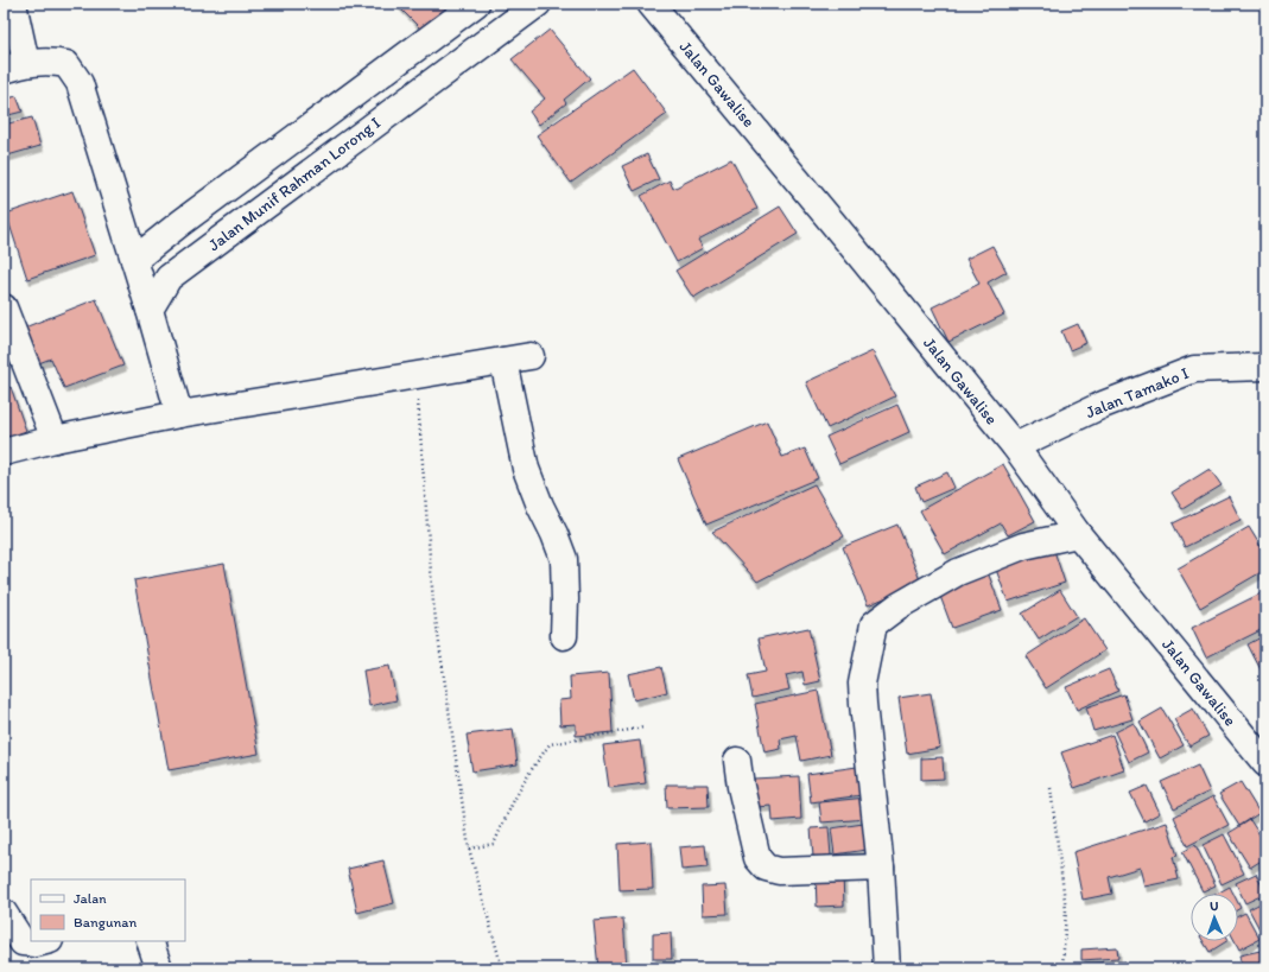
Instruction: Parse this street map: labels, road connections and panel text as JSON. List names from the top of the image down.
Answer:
{
  "streets": {
    "street": ["Jalan Gawalise", "Jalan Munif Rahman Lorong I", "Jalan Tamako I"]
  },
  "crossings": [
    ["Jalan Gawalise", "Jalan Tamako I"]
  ],
  "legend": ["Jalan", "Bangunan"],
  "north": "top"
}
